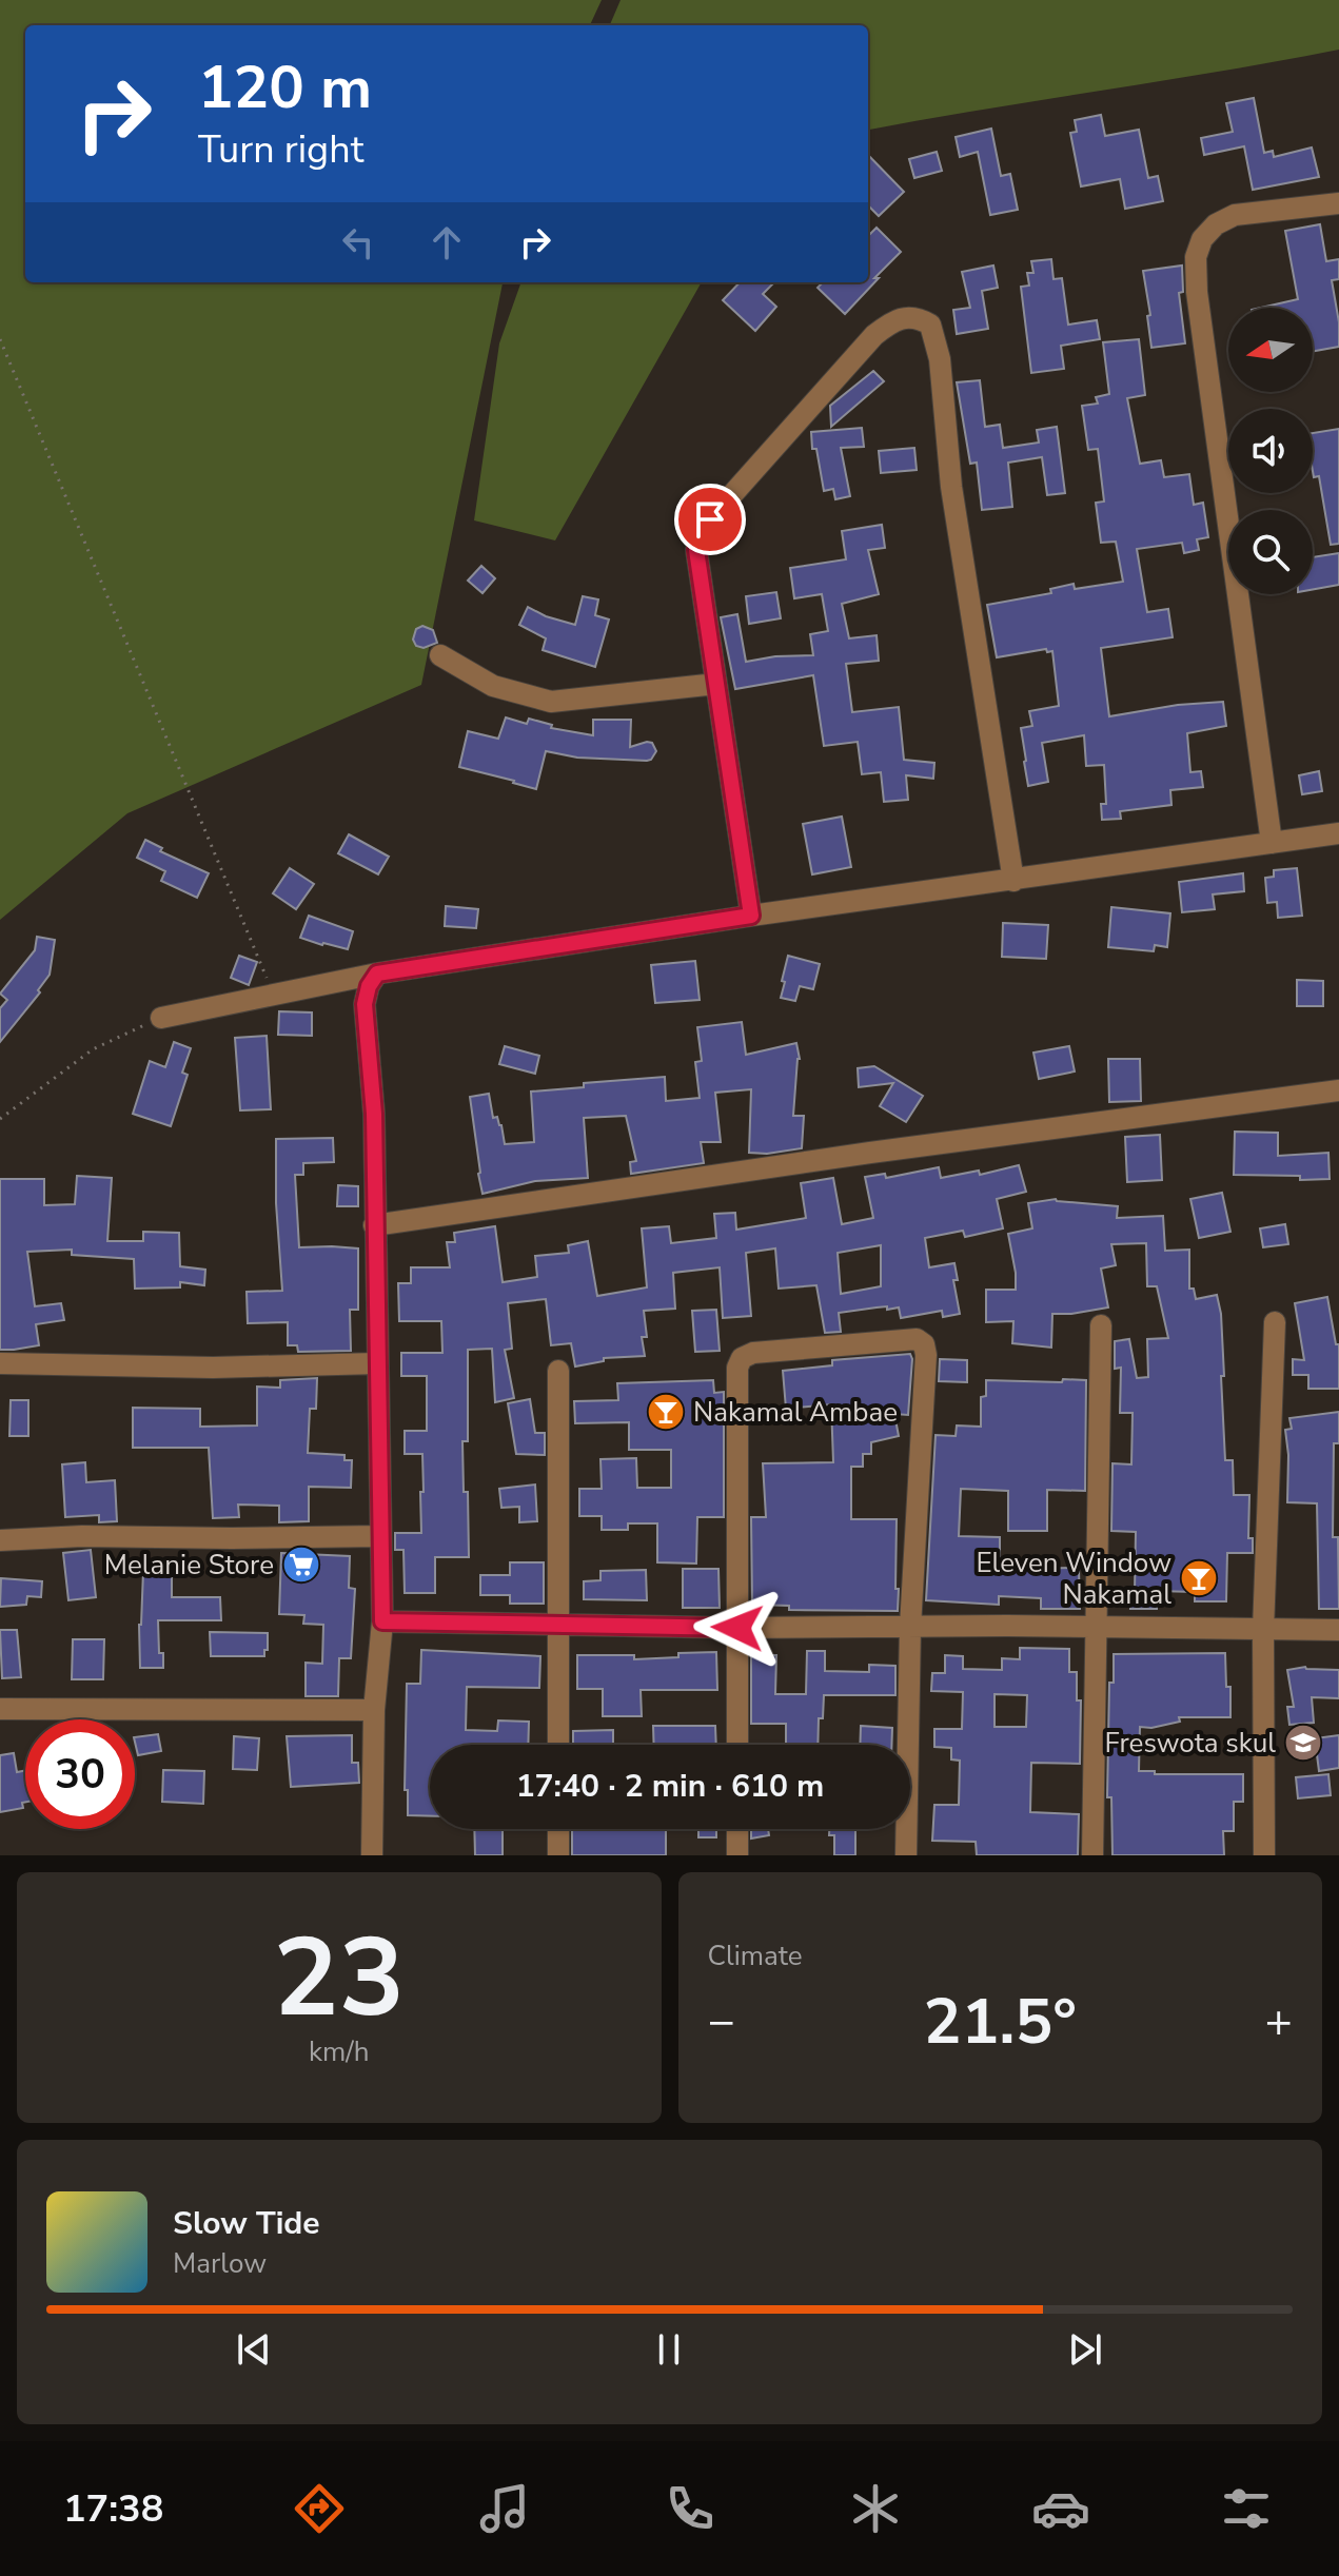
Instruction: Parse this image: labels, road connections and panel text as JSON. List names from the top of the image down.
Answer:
{
  "places": {
    "bar": ["Nakamal Ambae", "Eleven Window Nakamal"],
    "supermarket": ["Melanie Store"],
    "school or university": ["Freswota skul"]
  },
  "north": "left",
  "page": {
    "turn": ["120 m", "Turn right"],
    "limit": "30",
    "trip": "17:40 · 2 min · 610 m",
    "tile": [
      ["23", "km/h"],
      "Climate"
    ],
    "heat": ["−", "21.5°", "+"],
    "song": ["Slow Tide", "Marlow"],
    "tabs": "17:38"
  }
}
